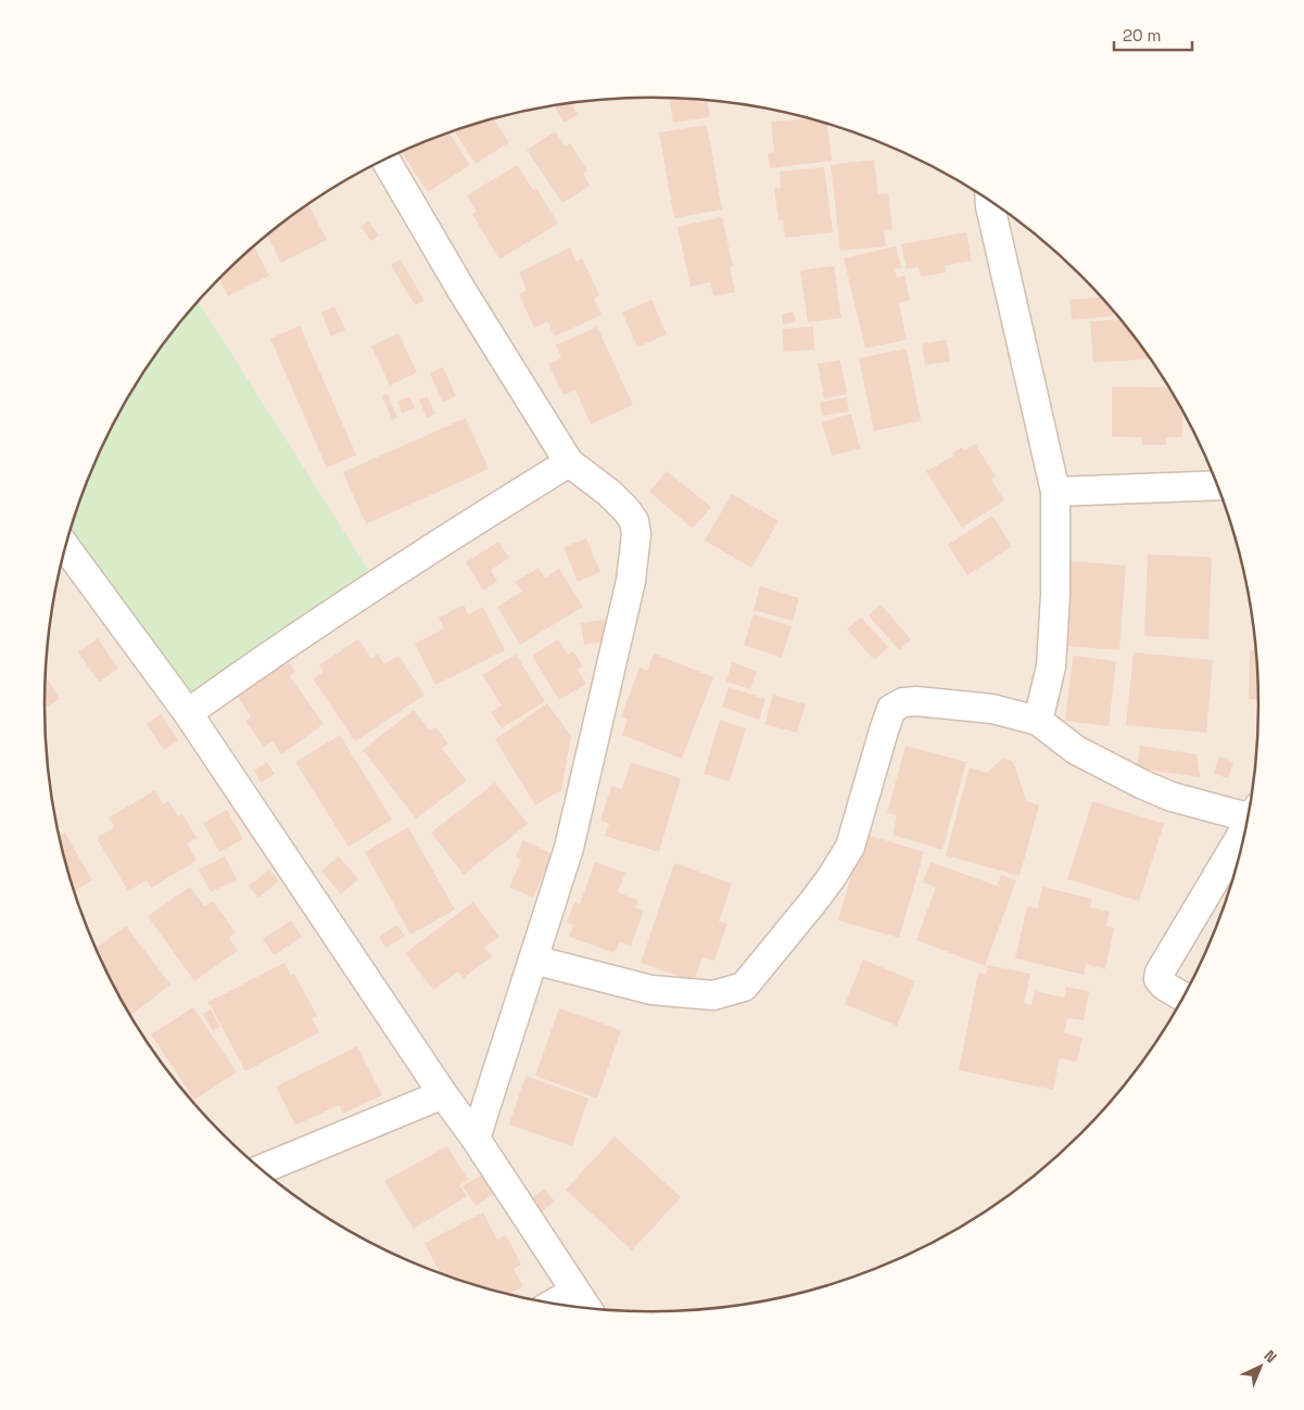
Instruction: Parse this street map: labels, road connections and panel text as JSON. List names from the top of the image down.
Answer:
{
  "scale_bar": "20 m",
  "north": "top right"
}
